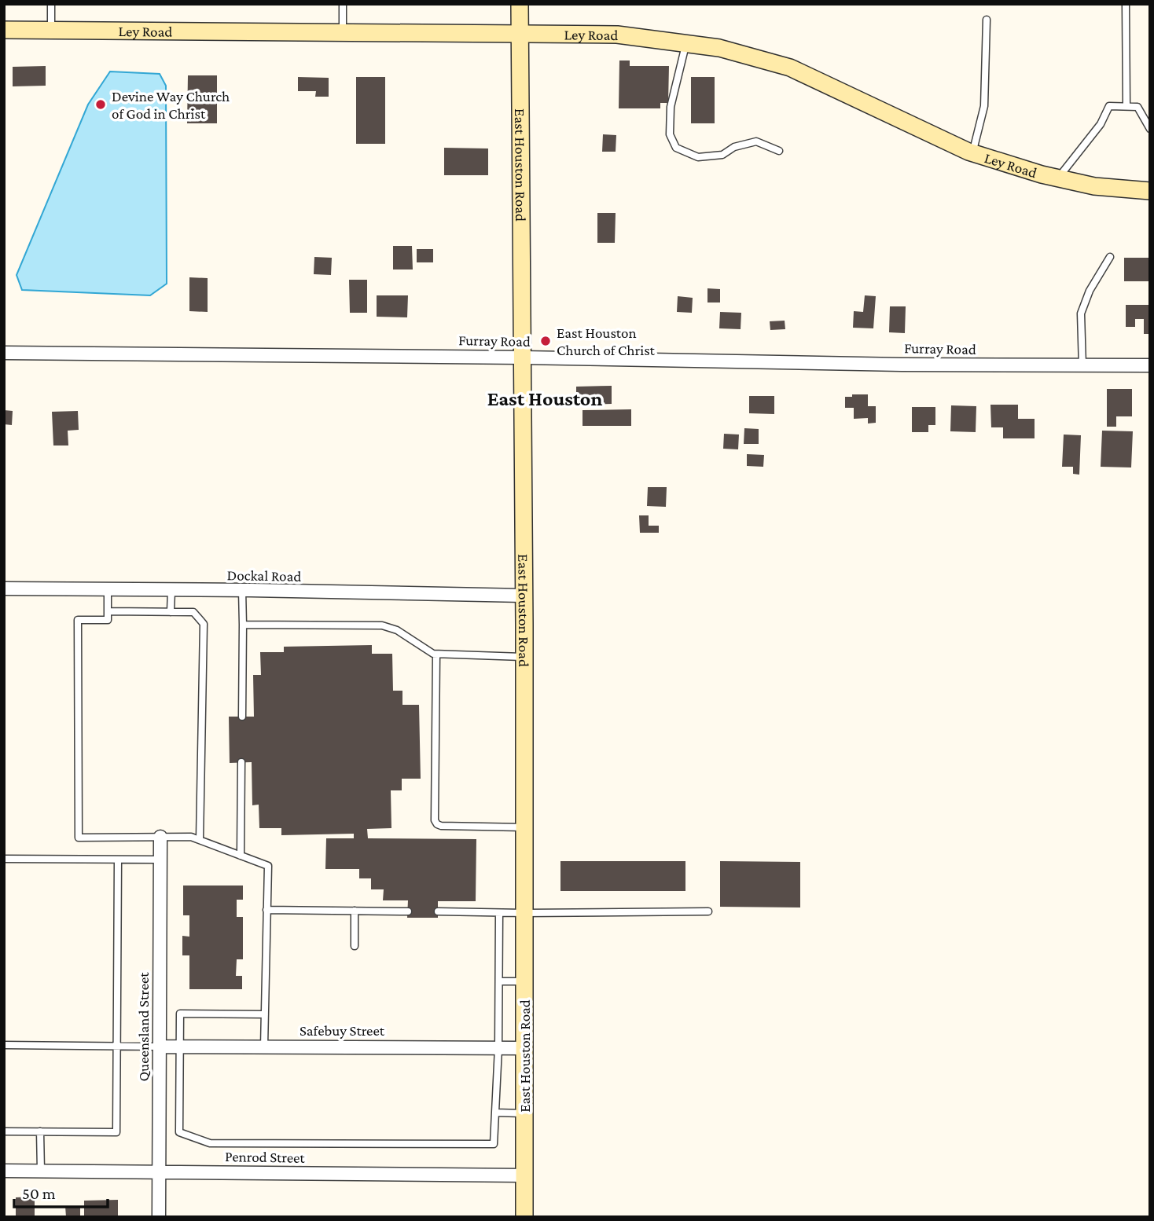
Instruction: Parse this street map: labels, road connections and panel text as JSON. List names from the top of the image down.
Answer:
{
  "streets": {
    "street": [
      "Ley Road",
      "East Houston Road",
      "Furray Road",
      "Dockal Road",
      "Queensland Street",
      "Safebuy Street",
      "Penrod Street"
    ]
  },
  "crossings": [
    ["Ley Road", "East Houston Road"],
    ["East Houston Road", "Furray Road"],
    ["East Houston Road", "Dockal Road"],
    ["East Houston Road", "Safebuy Street"],
    ["East Houston Road", "Penrod Street"],
    ["Queensland Street", "Safebuy Street"],
    ["Queensland Street", "Penrod Street"]
  ],
  "districts": ["East Houston"],
  "places": ["Devine Way Church of God in Christ", "East Houston Church of Christ"],
  "scale_bar": "50 m"
}
